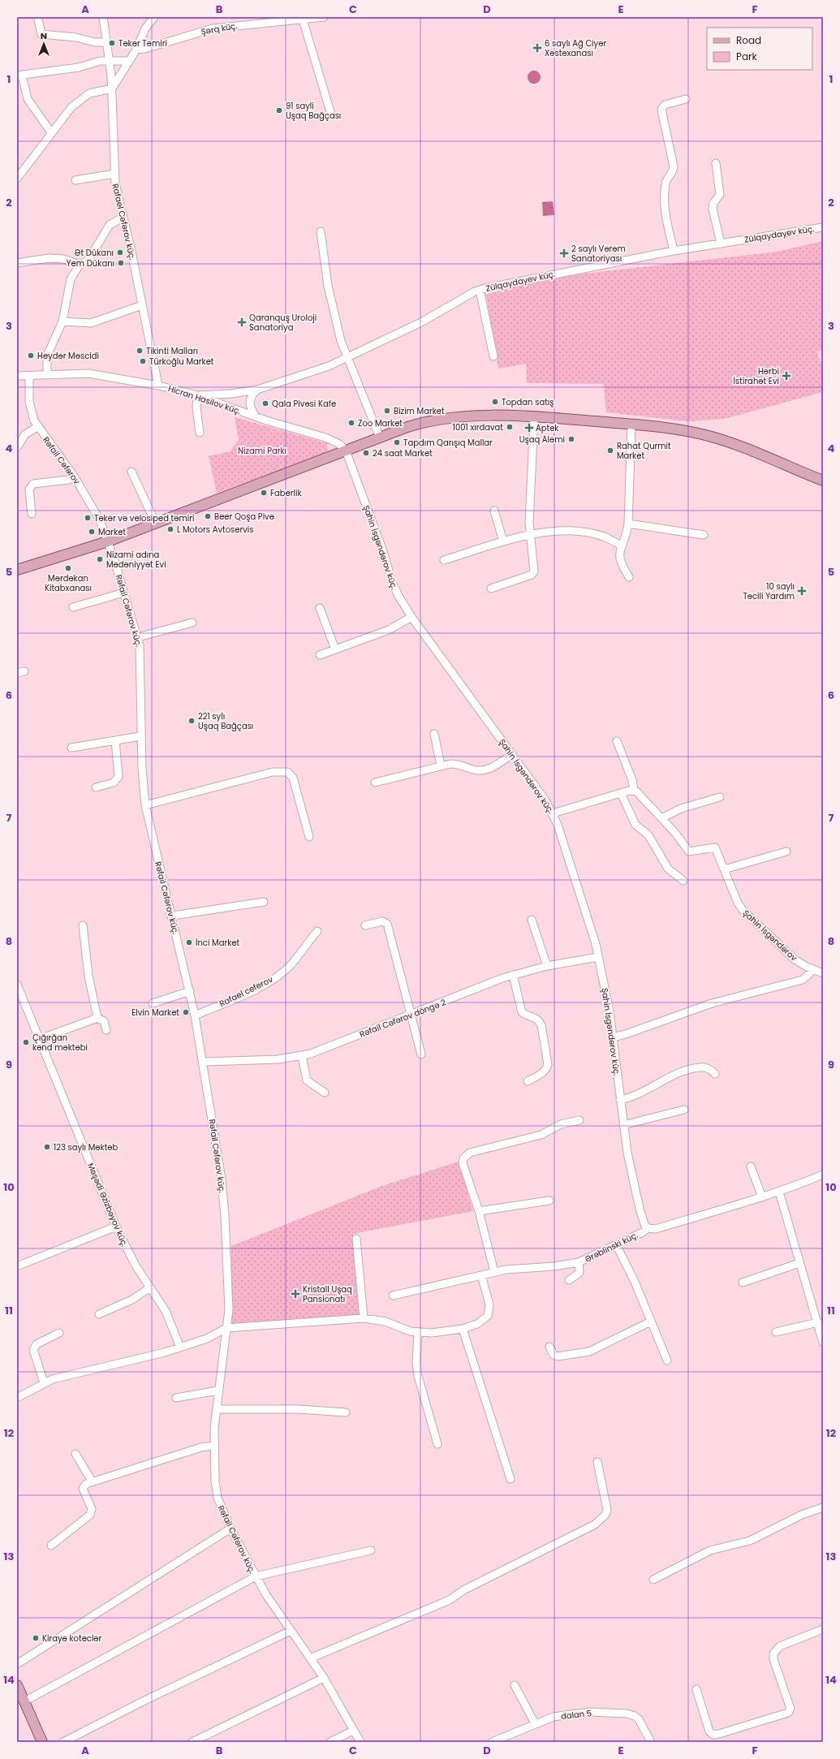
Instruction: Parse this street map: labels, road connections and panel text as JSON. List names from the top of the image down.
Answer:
{
  "streets": {
    "street": [
      "Şərq küç.",
      "Rafael Cəfərov küç.",
      "Zülqaydayev küç.",
      "Hicran Hasilov küç.",
      "Rəfail Cəfərov",
      "Şahin İsgəndərov küç.",
      "Rəfail Cəfərov küç.",
      "Şahin İsgəndərov",
      "Rafael ceferov",
      "Rəfail Cəfərov döngə 2",
      "Məşədi Əzizbəyov küç.",
      "Ərəblinski küç.",
      "dalan 5"
    ]
  },
  "crossings": [
    ["Rafael Cəfərov küç.", "Hicran Hasilov küç."],
    ["Zülqaydayev küç.", "Hicran Hasilov küç."],
    ["Hicran Hasilov küç.", "Rəfail Cəfərov"],
    ["Hicran Hasilov küç.", "Şahin İsgəndərov küç."],
    ["Rəfail Cəfərov", "Rəfail Cəfərov küç."],
    ["Şahin İsgəndərov küç.", "Rəfail Cəfərov döngə 2"],
    ["Şahin İsgəndərov küç.", "Ərəblinski küç."],
    ["Rəfail Cəfərov küç.", "Rafael ceferov"],
    ["Rəfail Cəfərov küç.", "Rəfail Cəfərov döngə 2"]
  ],
  "parks": ["Nizami Parkı"],
  "places": {
    "other": [
      "Təkər Təmiri",
      "91 sayli Uşaq Bağçası",
      "Ət Dükanı",
      "Yem Dükanı",
      "Tikinti Malları",
      "Heydər Məscidi",
      "Türkoğlu Market",
      "Topdan satış",
      "Qala Pivəsi Kafe",
      "Bizim Market",
      "Zoo Market",
      "1001 xırdavat",
      "Uşaq Aləmi",
      "Tapdım Qarışıq Mallar",
      "Rahat Qurmit Market",
      "24 saat Market",
      "Faberlik",
      "Beer Qoşa Pivə",
      "Təkər və velosiped təmiri",
      "L Motors Avtoservis",
      "Market",
      "Nizami adına Mədəniyyət Evi",
      "Mərdəkan Kitabxanası",
      "221 sylı Uşaq Bağçası",
      "İnci Market",
      "Elvin Market",
      "Çığırğan kənd məktəbi",
      "123 saylı Məktəb",
      "Kirayə koteclər"
    ],
    "health": [
      "6 saylı Ağ Ciyər Xəstəxanası",
      "2 saylı Vərəm Sanatoriyası",
      "Qaranquş Uroloji Sanatoriya",
      "Hərbi İstirahət Evi",
      "Aptek",
      "10 saylı Təcili Yardım",
      "Kristall Uşaq Pansionatı"
    ]
  },
  "legend": ["Road", "Park"],
  "north": "top",
  "grid": {
    "columns": [
      "A",
      "B",
      "C",
      "D",
      "E",
      "F"
    ],
    "rows": [
      "1",
      "2",
      "3",
      "4",
      "5",
      "6",
      "7",
      "8",
      "9",
      "10",
      "11",
      "12",
      "13",
      "14"
    ]
  }
}
